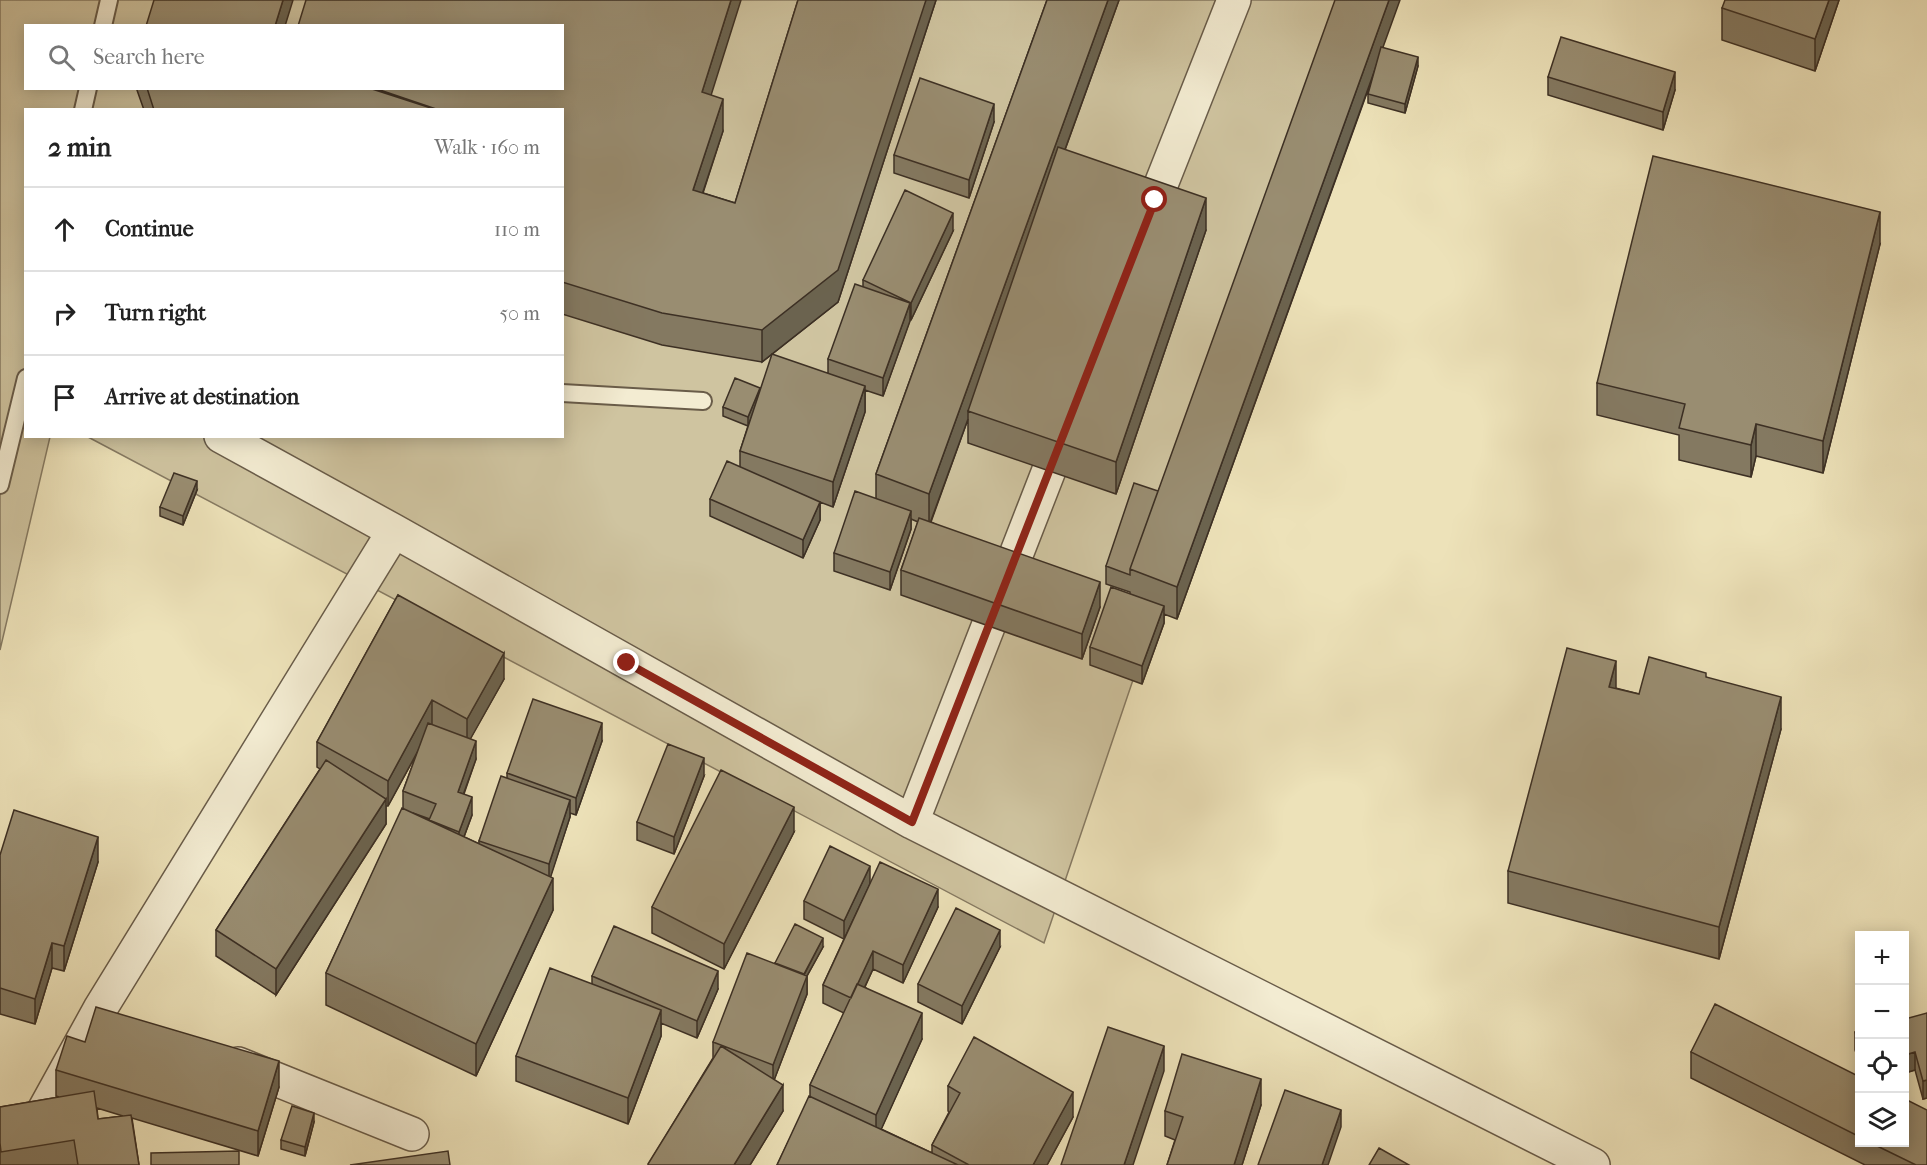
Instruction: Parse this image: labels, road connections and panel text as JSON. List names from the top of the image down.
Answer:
{
  "page": {
    "search": "Search here",
    "heading": ["2 min", "Walk · 160 m"],
    "list": [
      ["Continue", "110 m"],
      ["Turn right", "50 m"],
      "Arrive at destination"
    ],
    "map_buttons": ["+", "−"]
  }
}
